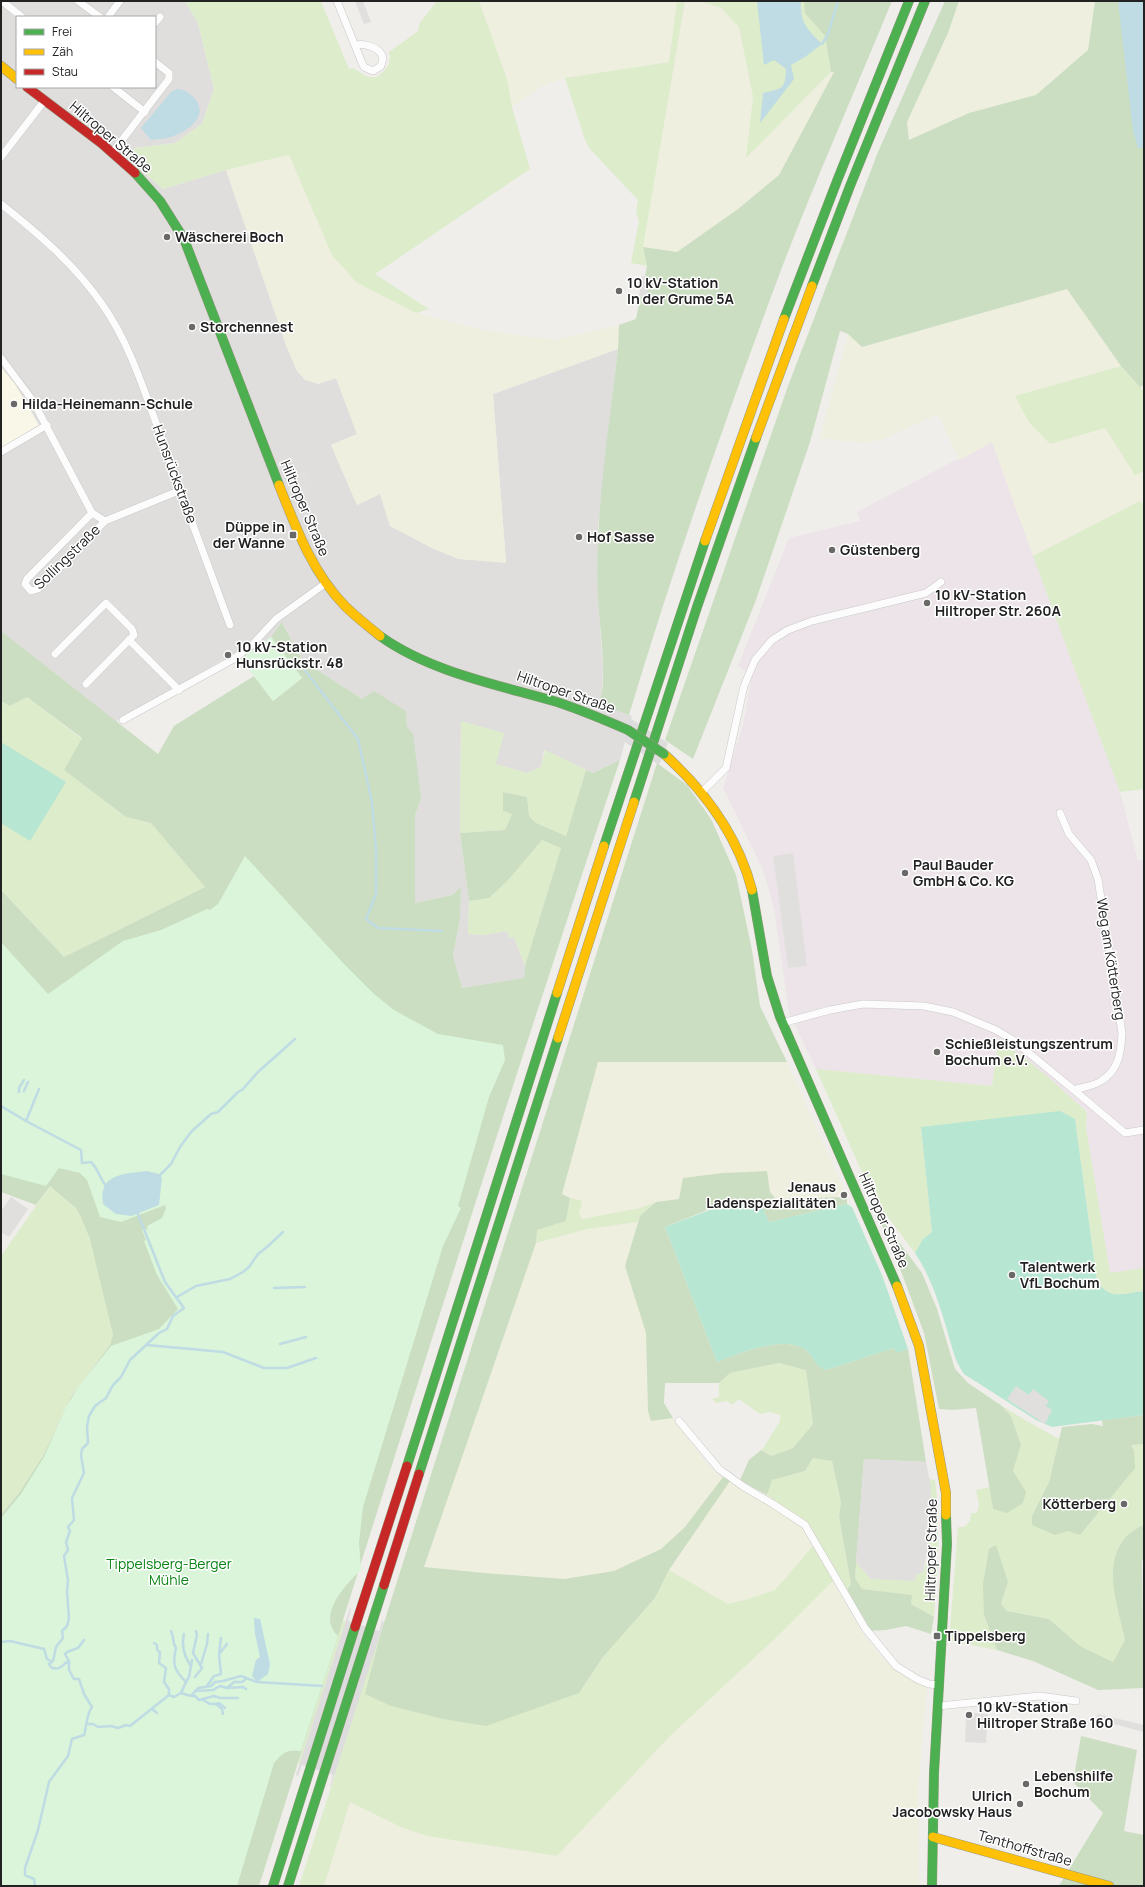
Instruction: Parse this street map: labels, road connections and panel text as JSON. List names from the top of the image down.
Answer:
{
  "streets": {
    "main road": ["Hiltroper Straße", "Tenthoffstraße"],
    "street": ["Hunsrückstraße", "Sollingstraße", "Weg am Kötterberg"]
  },
  "crossings": [
    ["Hiltroper Straße", "Tenthoffstraße"],
    ["Hunsrückstraße", "Sollingstraße"]
  ],
  "parks": ["Tippelsberg-Berger Mühle"],
  "places": {
    "other": [
      "Wäscherei Boch",
      "10 kV-Station In der Grume 5A",
      "Storchennest",
      "Hilda-Heinemann-Schule",
      "Hof Sasse",
      "Güstenberg",
      "10 kV-Station Hiltroper Str. 260A",
      "10 kV-Station Hunsrückstr. 48",
      "Paul Bauder GmbH & Co. KG",
      "Schießleistungszentrum Bochum e.V.",
      "Jenaus Ladenspezialitäten",
      "Talentwerk VfL Bochum",
      "Kötterberg",
      "10 kV-Station Hiltroper Straße 160",
      "Lebenshilfe Bochum",
      "Ulrich Jacobowsky Haus"
    ],
    "transit": ["Düppe in der Wanne", "Tippelsberg"]
  },
  "legend": ["Frei", "Zäh", "Stau"]
}
